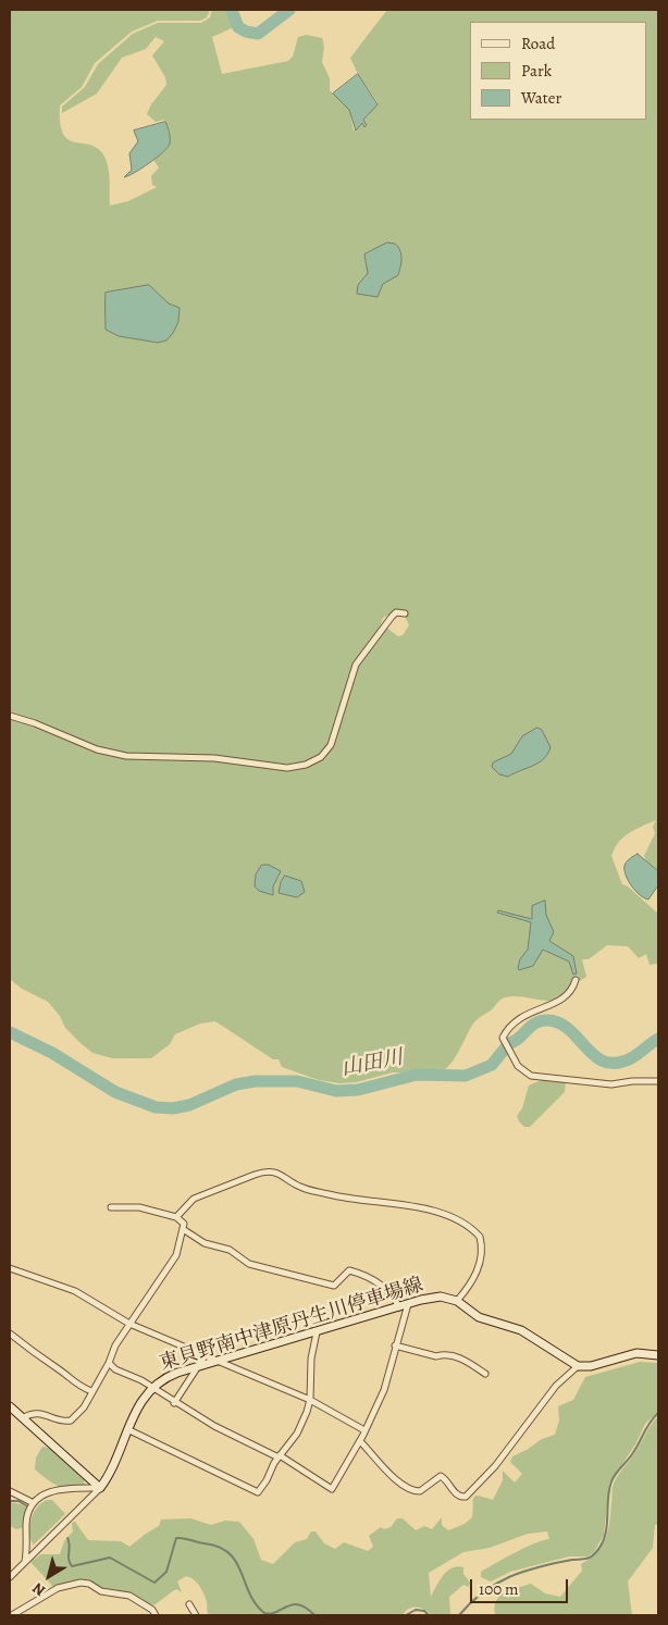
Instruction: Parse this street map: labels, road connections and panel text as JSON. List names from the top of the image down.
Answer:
{
  "streets": {
    "main road": ["東貝野南中津原丹生川停車場線"]
  },
  "water": ["山田川"],
  "legend": ["Road", "Park", "Water"],
  "scale_bar": "100 m",
  "north": "bottom left"
}
